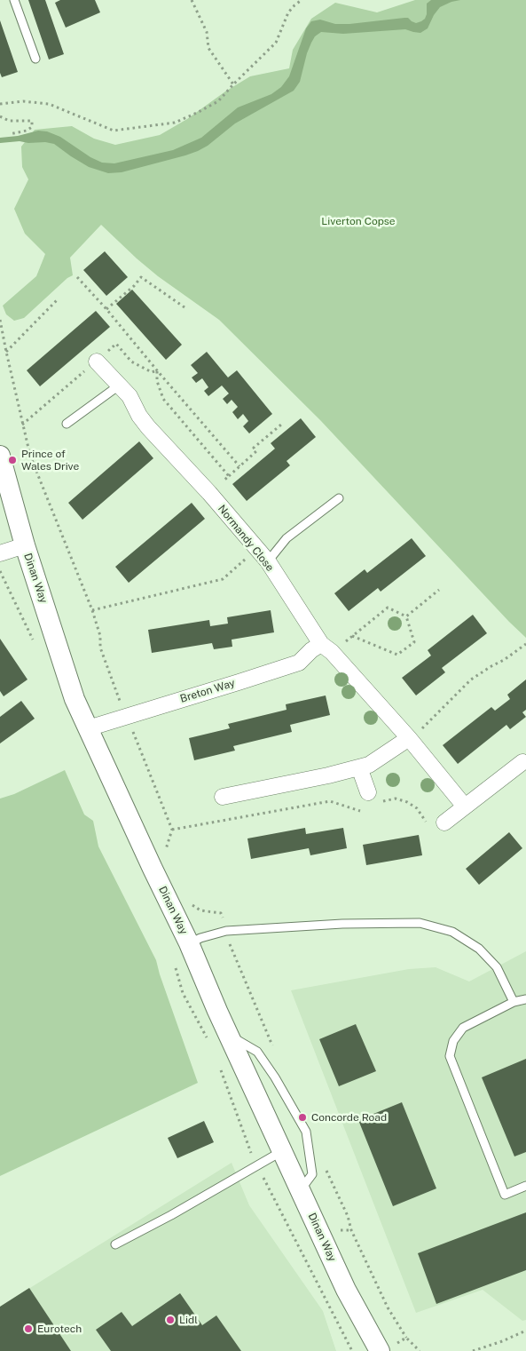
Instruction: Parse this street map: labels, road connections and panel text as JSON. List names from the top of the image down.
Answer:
{
  "streets": {
    "street": ["Normandy Close", "Dinan Way", "Breton Way"]
  },
  "crossings": [
    ["Normandy Close", "Breton Way"],
    ["Dinan Way", "Breton Way"]
  ],
  "parks": ["Liverton Copse"],
  "places": [
    "Prince of Wales Drive",
    "Concorde Road",
    "Lidl",
    "Eurotech"
  ]
}
